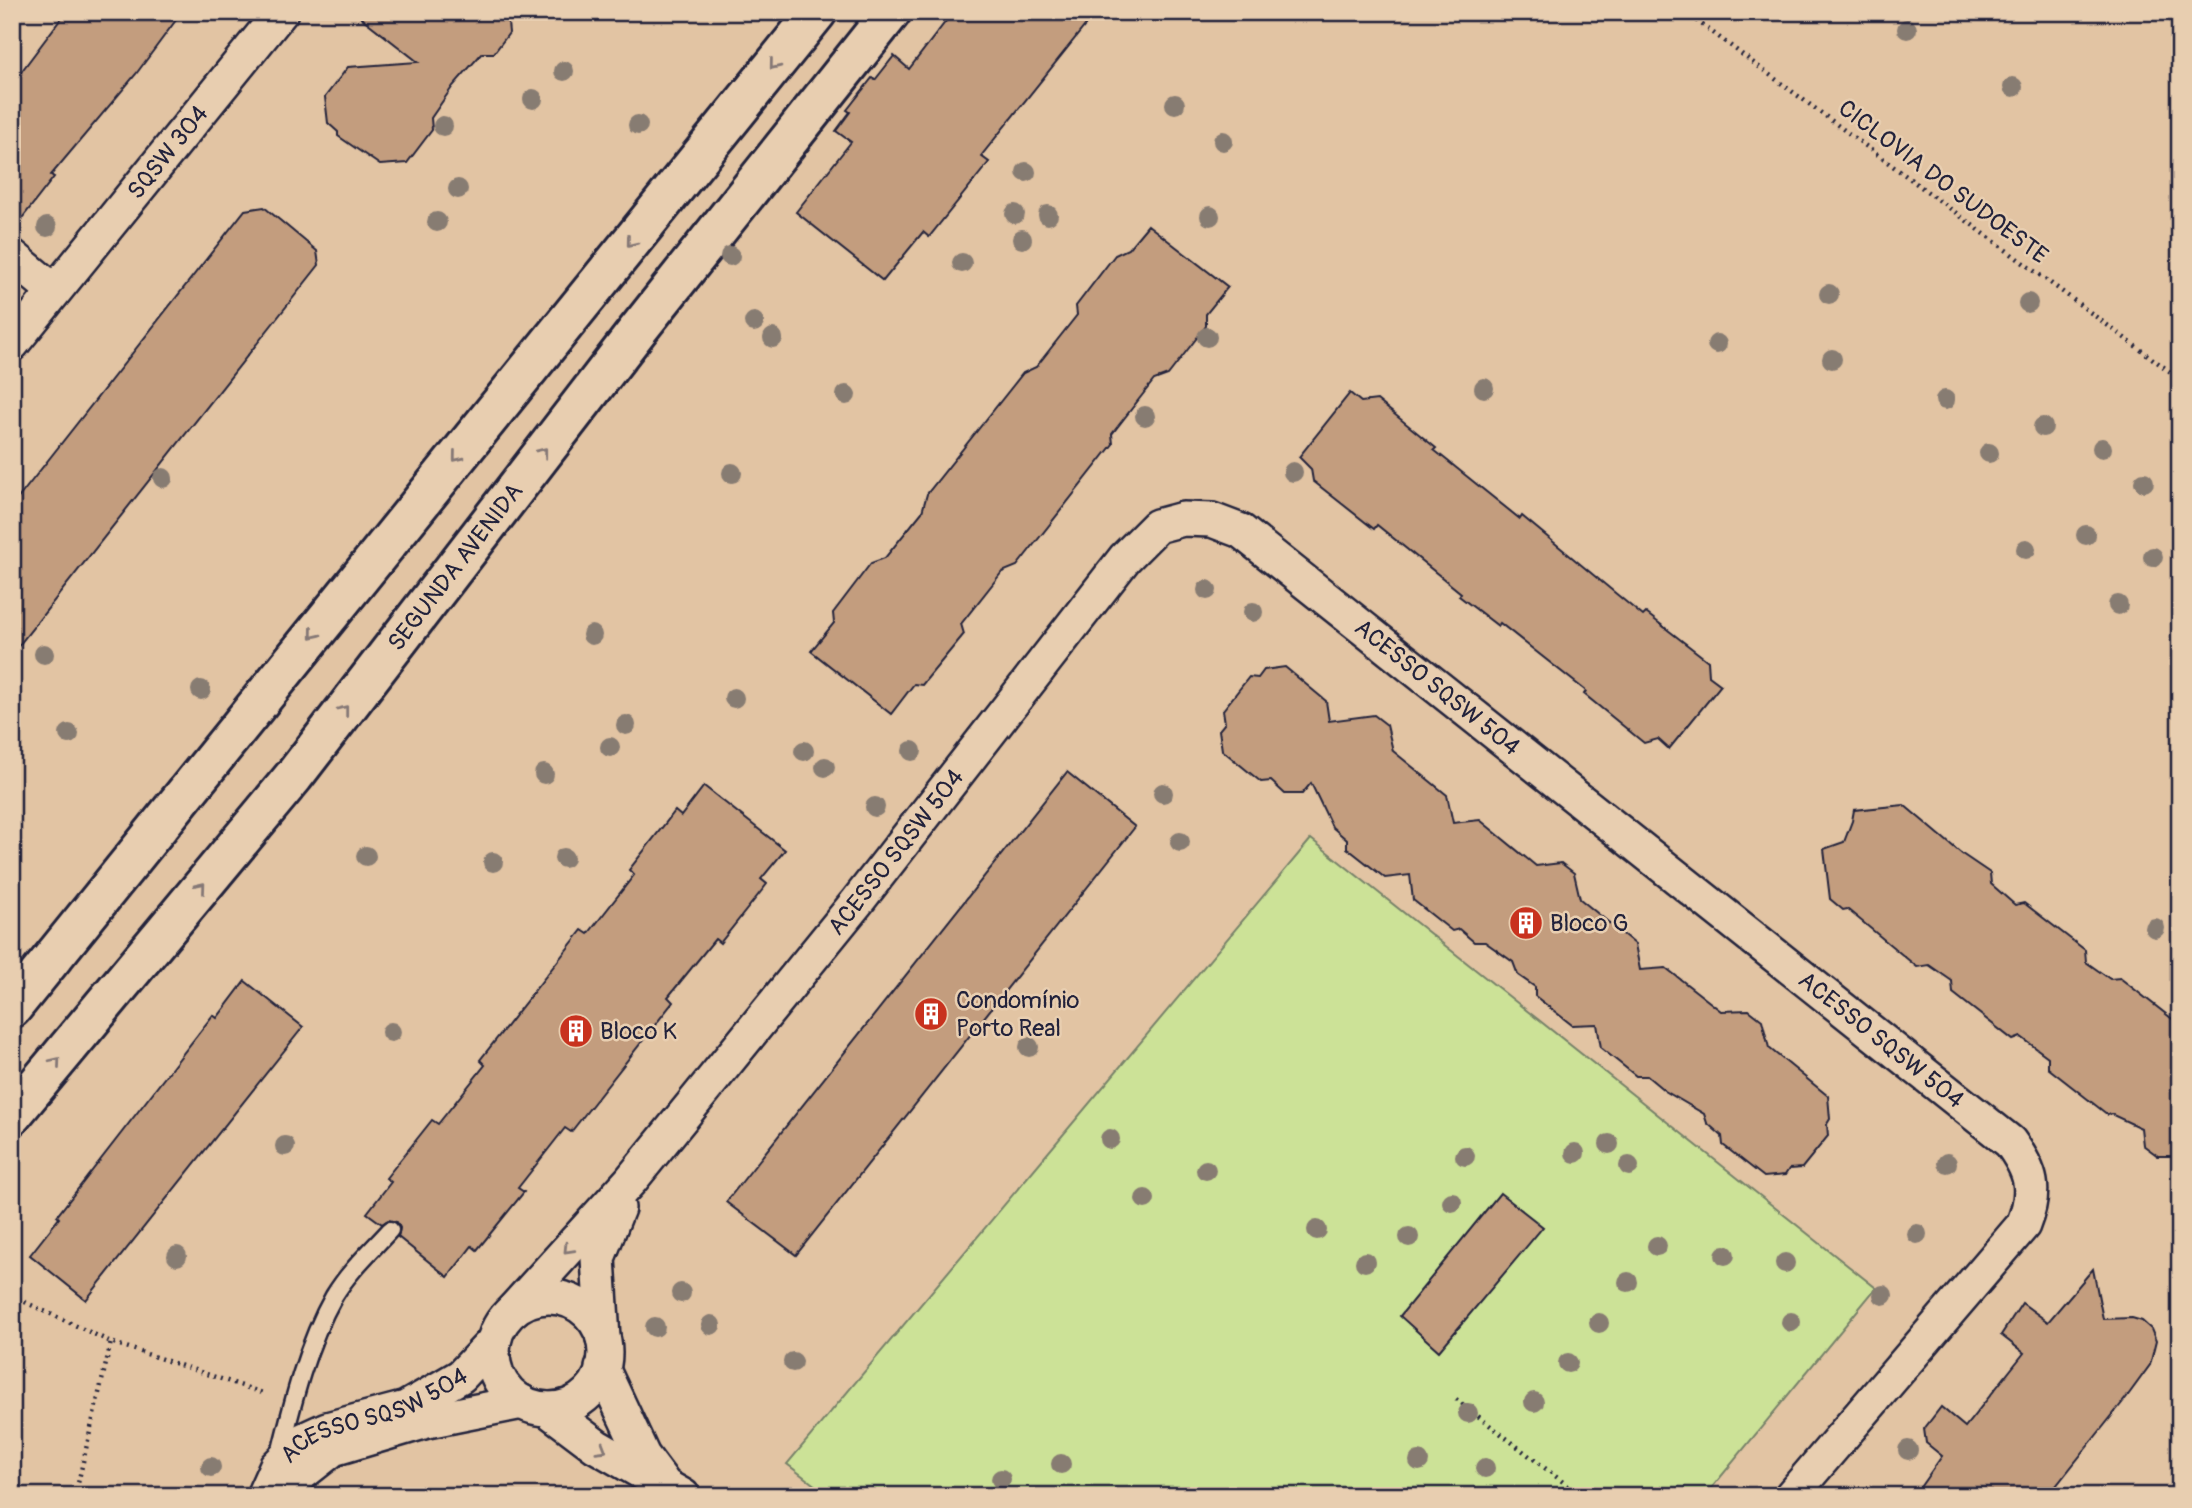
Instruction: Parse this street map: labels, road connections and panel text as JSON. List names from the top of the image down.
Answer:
{
  "streets": {
    "street": ["SQSW 304", "SEGUNDA AVENIDA", "ACESSO SQSW 504"],
    "path": ["CICLOVIA DO SUDOESTE"]
  },
  "places": {
    "building": ["Bloco G", "Condomínio Porto Real", "Bloco K"]
  }
}
